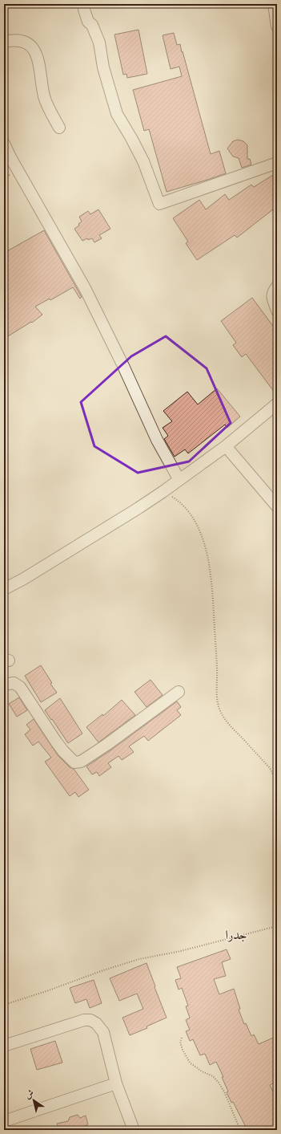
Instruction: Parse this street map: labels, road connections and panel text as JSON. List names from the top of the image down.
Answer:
{
  "districts": ["جدرا"],
  "north": "top left"
}
